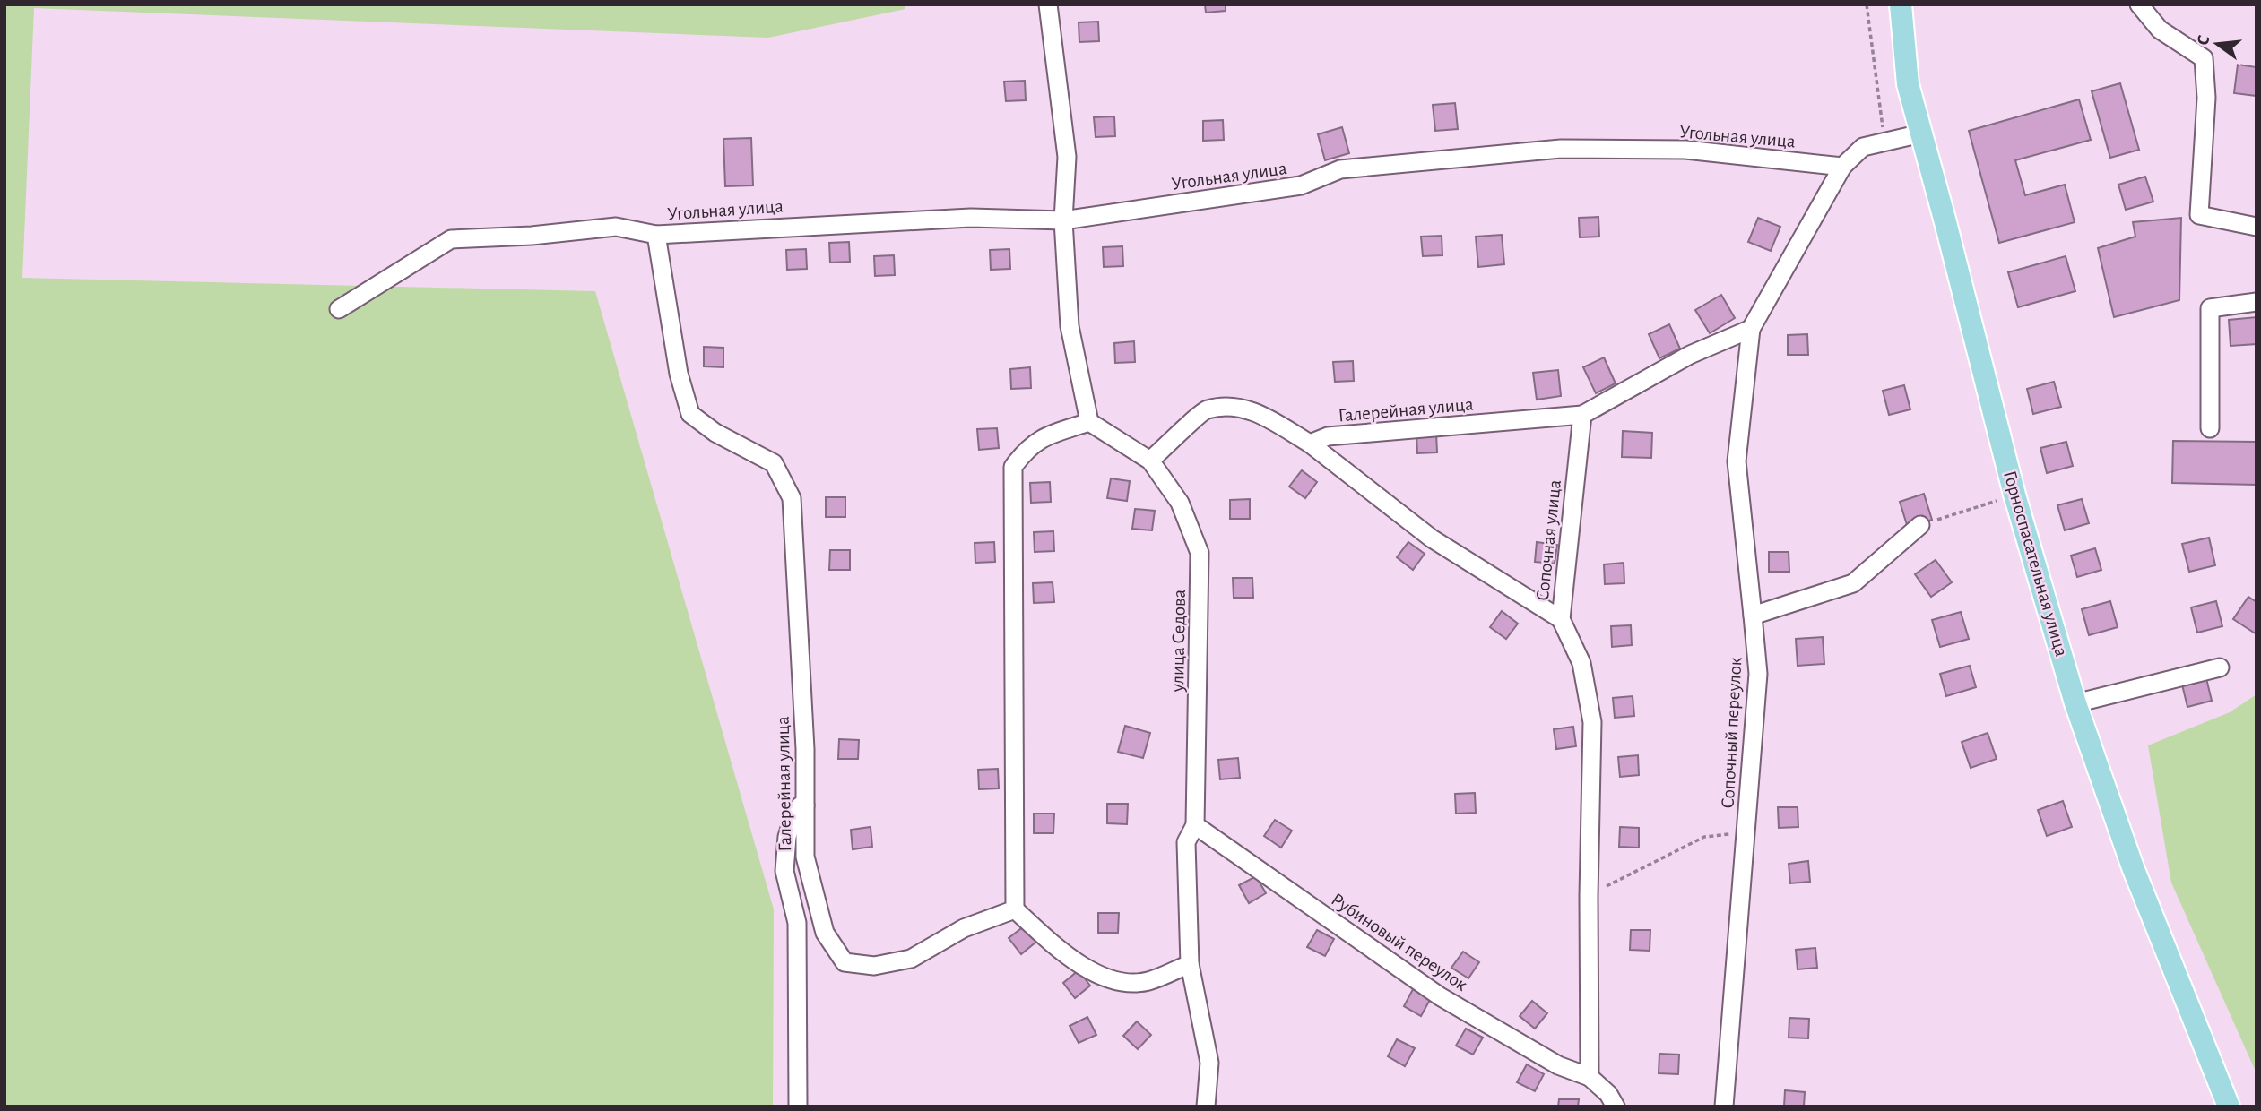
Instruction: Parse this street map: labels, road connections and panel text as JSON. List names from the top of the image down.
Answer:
{
  "streets": {
    "main road": ["Горноспасательная улица"],
    "street": [
      "Угольная улица",
      "Галерейная улица",
      "Сопочная улица",
      "улица Седова",
      "Сопочный переулок",
      "Рубиновый переулок"
    ]
  },
  "crossings": [
    ["Угольная улица", "Галерейная улица"],
    ["Галерейная улица", "Сопочная улица"],
    ["Сопочная улица", "Рубиновый переулок"],
    ["улица Седова", "Рубиновый переулок"]
  ],
  "north": "left"
}
